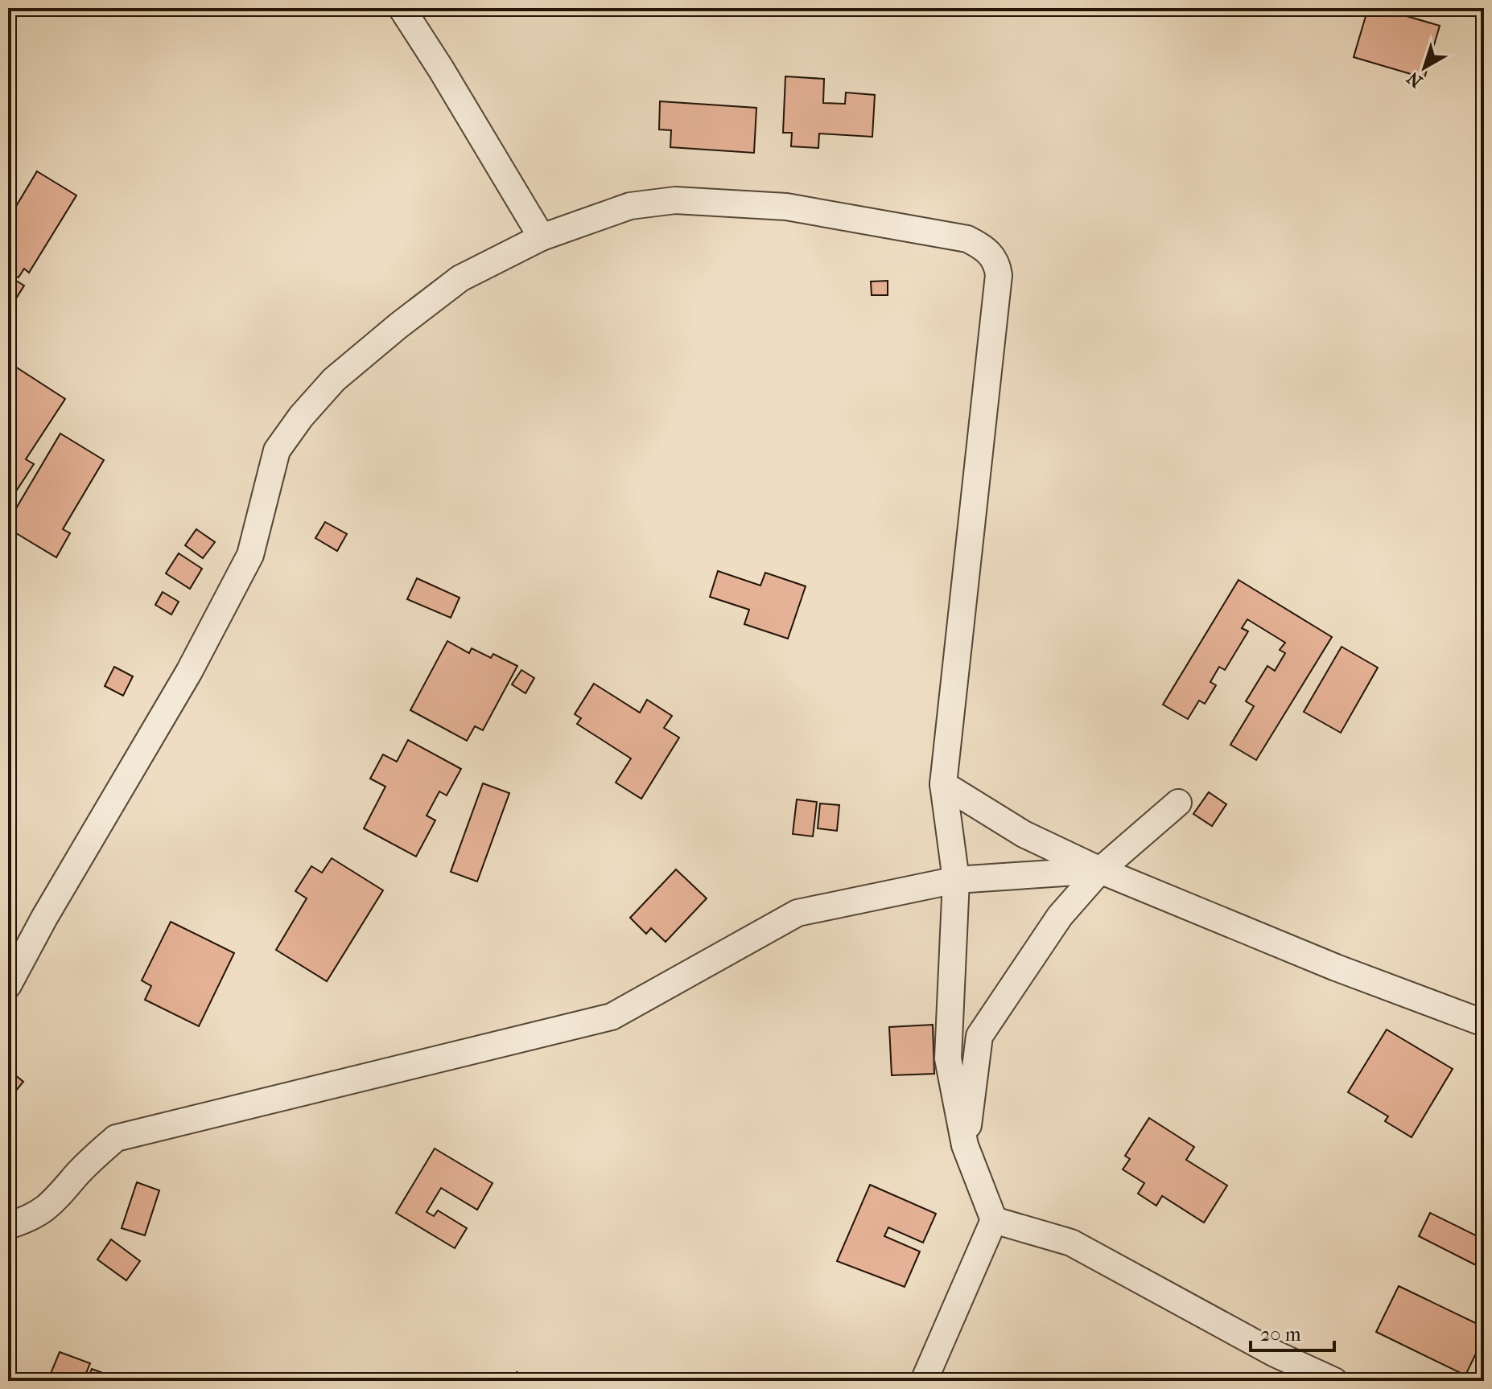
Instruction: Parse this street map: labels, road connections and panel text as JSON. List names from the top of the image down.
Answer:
{
  "scale_bar": "20 m",
  "north": "bottom left"
}
